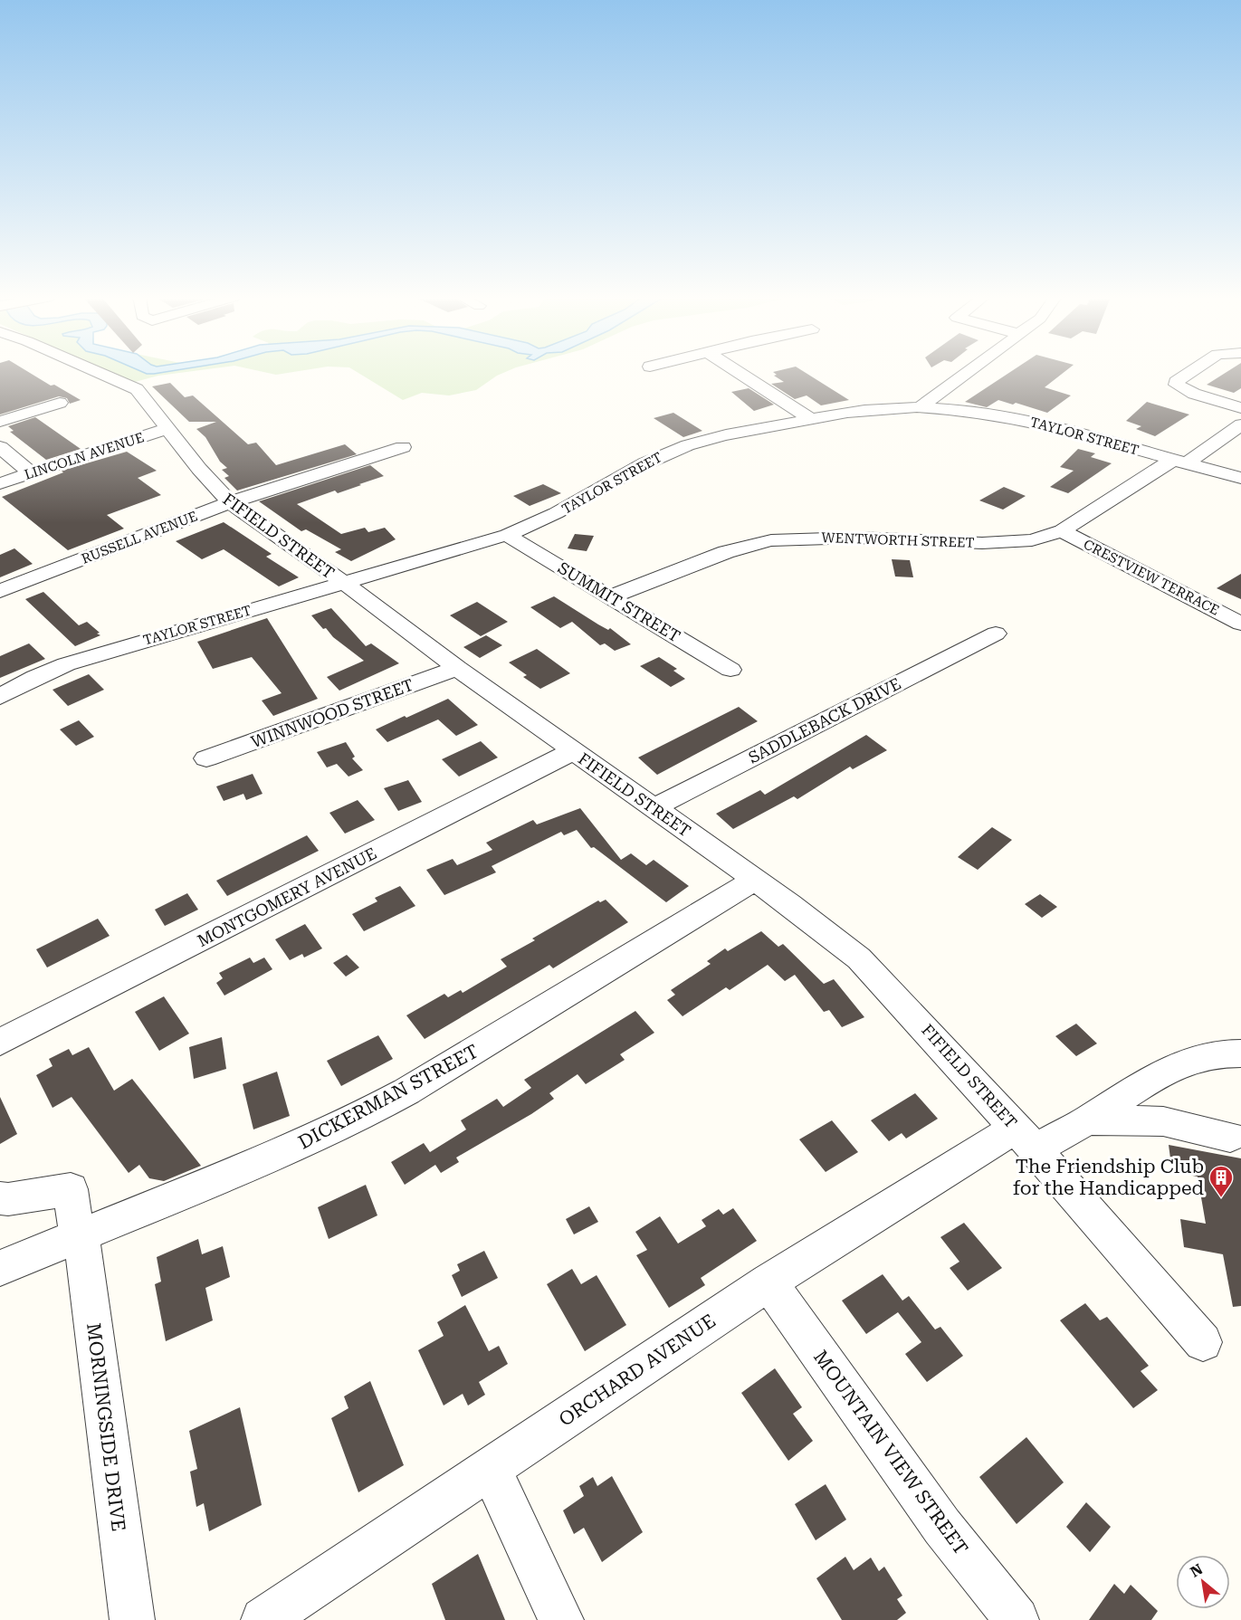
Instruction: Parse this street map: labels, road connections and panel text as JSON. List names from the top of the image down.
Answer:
{
  "streets": {
    "street": [
      "TAYLOR STREET",
      "LINCOLN AVENUE",
      "FIFIELD STREET",
      "RUSSELL AVENUE",
      "WENTWORTH STREET",
      "CRESTVIEW TERRACE",
      "SUMMIT STREET",
      "WINNWOOD STREET",
      "SADDLEBACK DRIVE",
      "MONTGOMERY AVENUE",
      "DICKERMAN STREET",
      "ORCHARD AVENUE",
      "MORNINGSIDE DRIVE",
      "MOUNTAIN VIEW STREET"
    ]
  },
  "crossings": [
    ["TAYLOR STREET", "FIFIELD STREET"],
    ["TAYLOR STREET", "WENTWORTH STREET"],
    ["TAYLOR STREET", "SUMMIT STREET"],
    ["LINCOLN AVENUE", "FIFIELD STREET"],
    ["FIFIELD STREET", "RUSSELL AVENUE"],
    ["FIFIELD STREET", "WINNWOOD STREET"],
    ["FIFIELD STREET", "SADDLEBACK DRIVE"],
    ["FIFIELD STREET", "MONTGOMERY AVENUE"],
    ["FIFIELD STREET", "DICKERMAN STREET"],
    ["FIFIELD STREET", "ORCHARD AVENUE"],
    ["WENTWORTH STREET", "CRESTVIEW TERRACE"],
    ["WENTWORTH STREET", "SUMMIT STREET"],
    ["DICKERMAN STREET", "MORNINGSIDE DRIVE"],
    ["ORCHARD AVENUE", "MOUNTAIN VIEW STREET"]
  ],
  "places": {
    "building": ["The Friendship Club for the Handicapped"]
  },
  "north": "top left"
}
